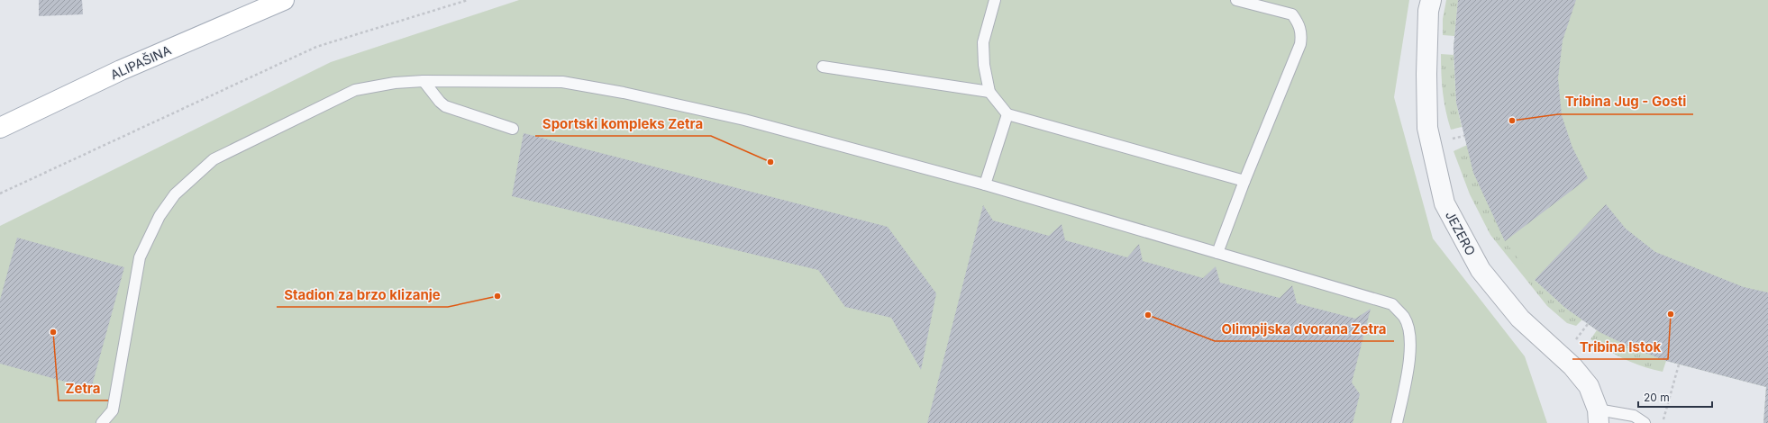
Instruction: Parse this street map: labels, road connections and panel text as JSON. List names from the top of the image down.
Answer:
{
  "streets": {
    "main road": ["ALIPAŠINA"],
    "street": ["JEZERO"]
  },
  "places": [
    "Tribina Jug - Gosti",
    "Sportski kompleks Zetra",
    "Stadion za brzo klizanje",
    "Tribina Istok",
    "Olimpijska dvorana Zetra",
    "Zetra"
  ],
  "scale_bar": "20 m"
}
